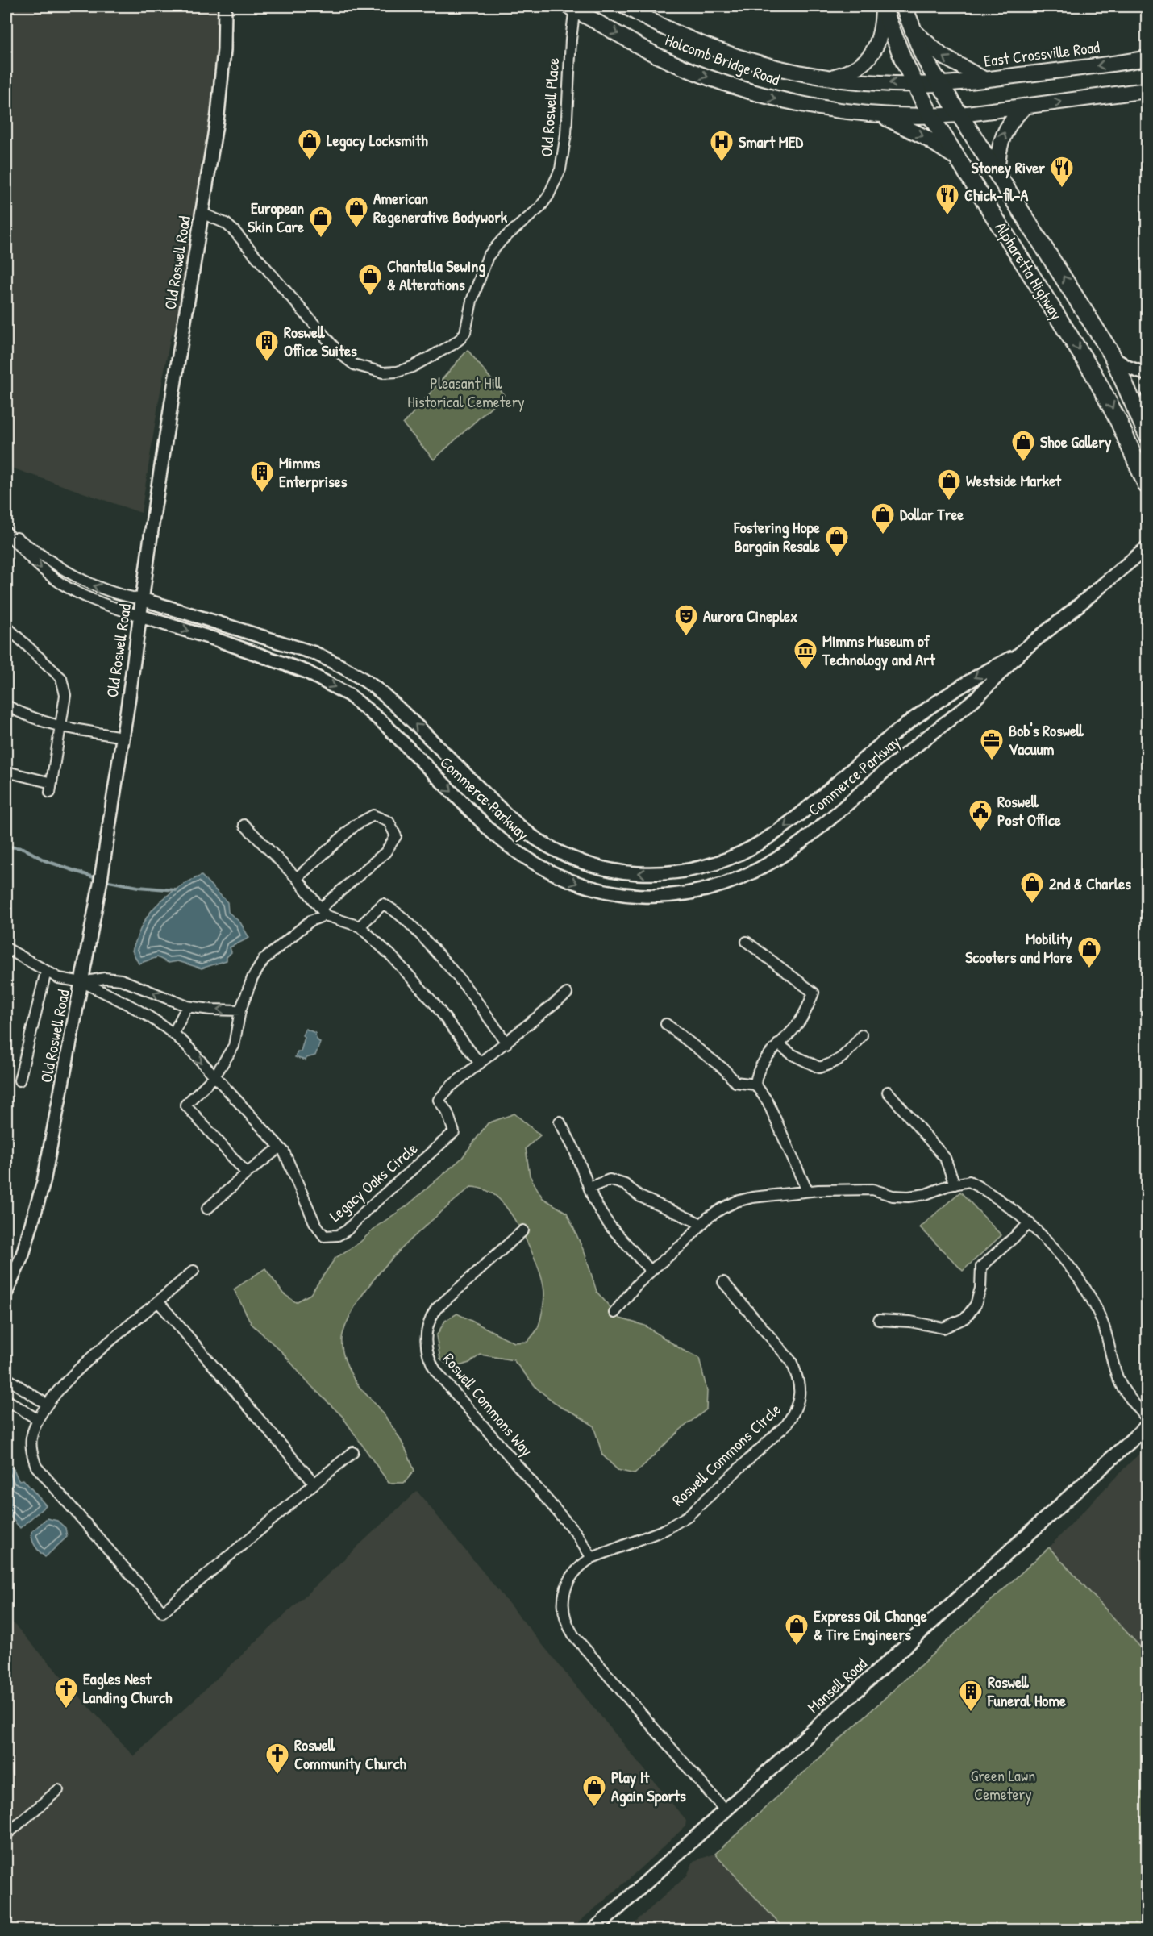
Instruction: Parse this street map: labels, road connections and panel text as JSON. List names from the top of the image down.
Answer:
{
  "streets": {
    "highway": ["Alpharetta Highway"],
    "main road": ["East Crossville Road", "Holcomb Bridge Road", "Mansell Road"],
    "street": [
      "Old Roswell Place",
      "Old Roswell Road",
      "Commerce Parkway",
      "Legacy Oaks Circle",
      "Roswell Commons Way",
      "Roswell Commons Circle"
    ]
  },
  "crossings": [
    ["East Crossville Road", "Holcomb Bridge Road"],
    ["East Crossville Road", "Alpharetta Highway"],
    ["Holcomb Bridge Road", "Old Roswell Place"],
    ["Holcomb Bridge Road", "Alpharetta Highway"],
    ["Old Roswell Place", "Old Roswell Road"],
    ["Old Roswell Road", "Commerce Parkway"],
    ["Old Roswell Road", "Legacy Oaks Circle"],
    ["Roswell Commons Way", "Roswell Commons Circle"],
    ["Roswell Commons Circle", "Mansell Road"]
  ],
  "parks": ["Pleasant Hill Historical Cemetery", "Green Lawn Cemetery"],
  "places": {
    "shop": [
      "Legacy Locksmith",
      "American Regenerative Bodywork",
      "European Skin Care",
      "Chantelia Sewing & Alterations",
      "Shoe Gallery",
      "Westside Market",
      "Dollar Tree",
      "Fostering Hope Bargain Resale",
      "2nd & Charles",
      "Mobility Scooters and More",
      "Express Oil Change & Tire Engineers",
      "Play It Again Sports"
    ],
    "hospital": ["Smart MED"],
    "restaurant": ["Stoney River", "Chick-fil-A"],
    "building": ["Roswell Office Suites", "Mimms Enterprises", "Roswell Funeral Home"],
    "theatre": ["Aurora Cineplex"],
    "museum": ["Mimms Museum of Technology and Art"],
    "office": ["Bob's Roswell Vacuum"],
    "public building": ["Roswell Post Office"],
    "church": ["Eagles Nest Landing Church", "Roswell Community Church"]
  }
}
